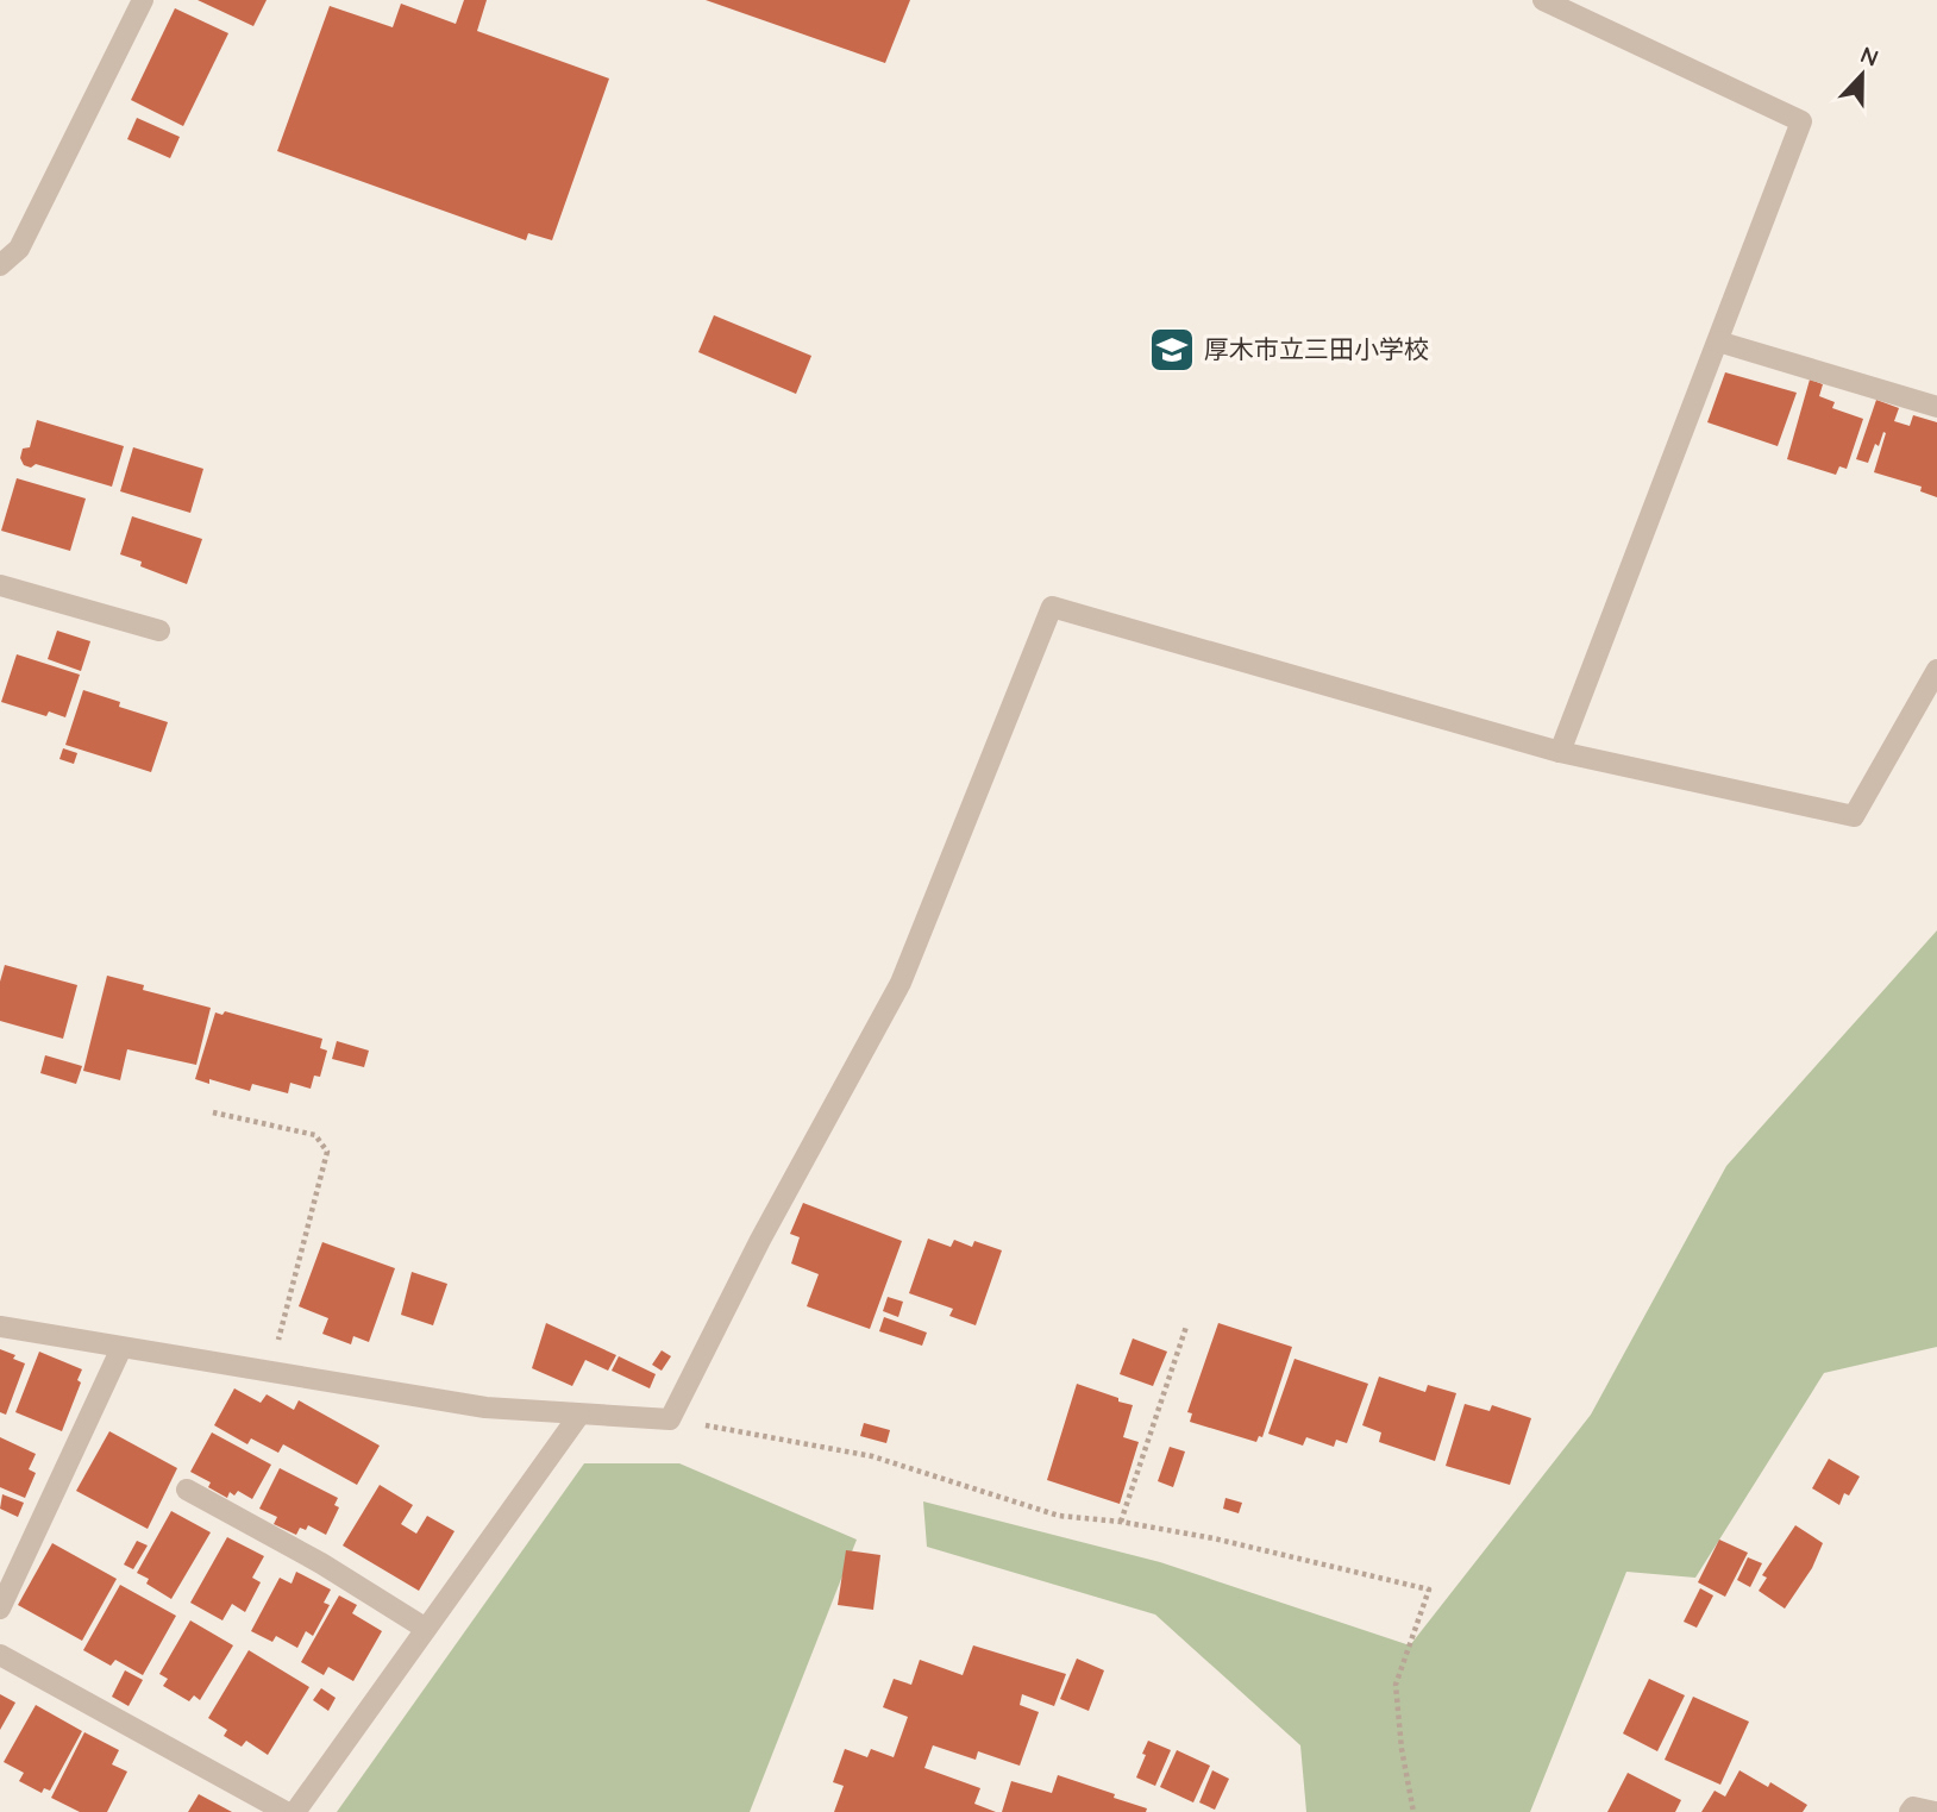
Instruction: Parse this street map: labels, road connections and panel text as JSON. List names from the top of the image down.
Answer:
{
  "places": {
    "school or university": ["厚木市立三田小学校"]
  },
  "north": "top"
}
